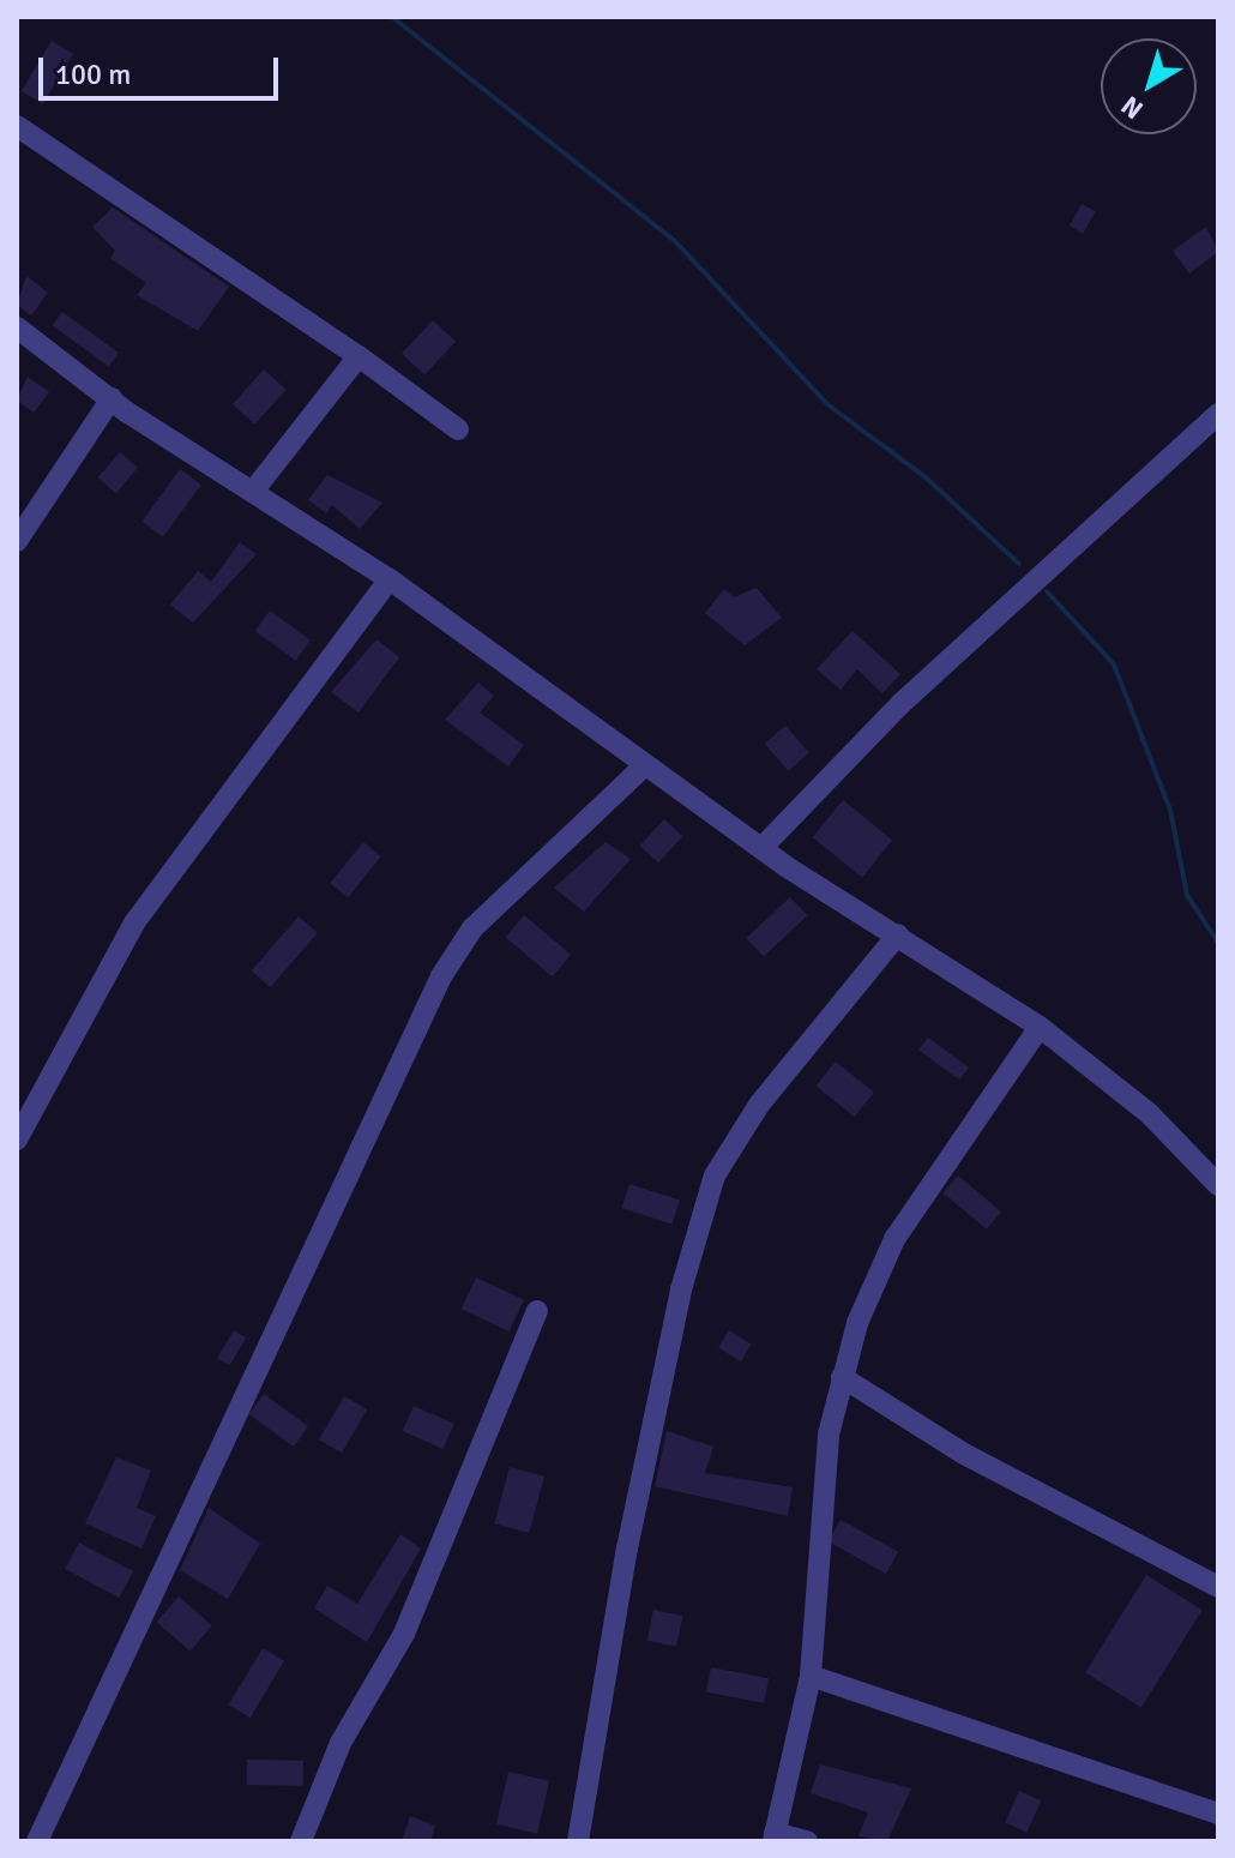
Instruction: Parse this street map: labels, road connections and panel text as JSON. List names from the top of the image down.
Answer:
{
  "scale_bar": "100 m",
  "north": "bottom left"
}
